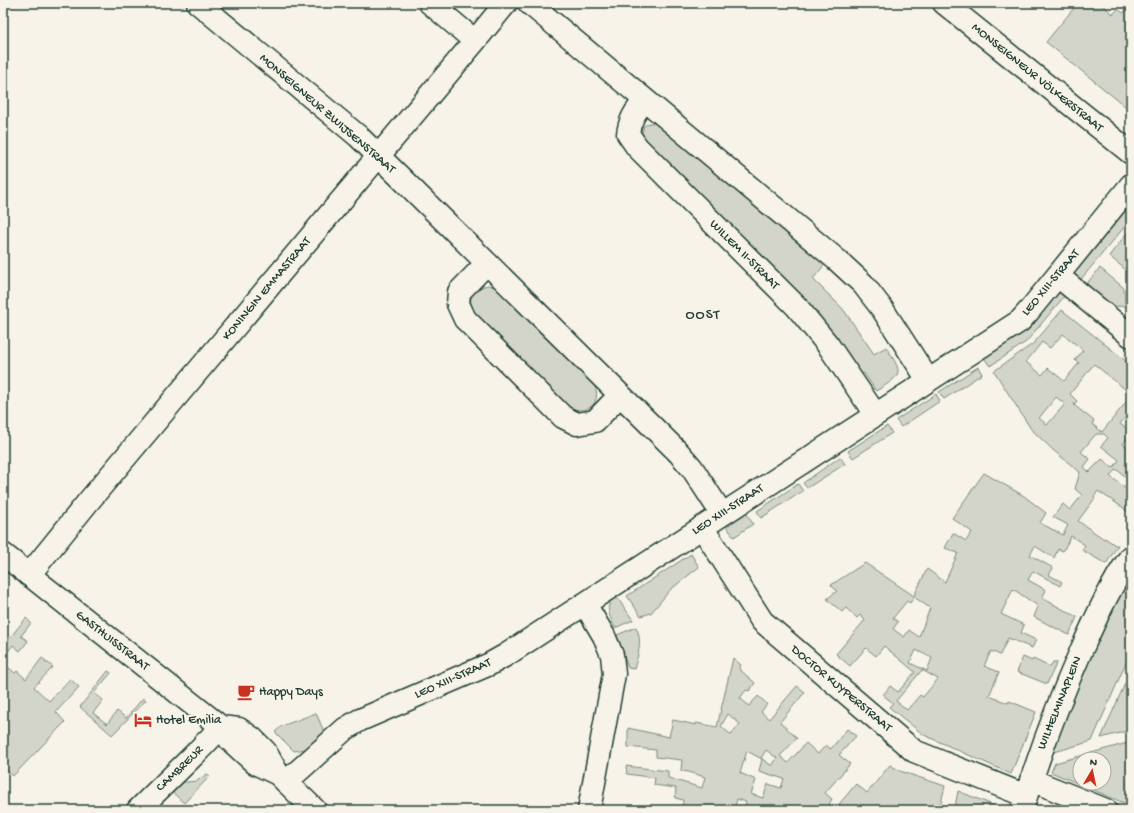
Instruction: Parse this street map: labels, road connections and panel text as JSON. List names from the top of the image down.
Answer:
{
  "streets": {
    "street": [
      "MONSEIGNEUR VÖLKERSTRAAT",
      "MONSEIGNEUR ZWIJSENSTRAAT",
      "WILLEM II-STRAAT",
      "LEO XIII-STRAAT",
      "KONINGIN EMMASTRAAT",
      "GASTHUISSTRAAT",
      "DOCTOR KUYPERSTRAAT",
      "WILHELMINAPLEIN",
      "CAMBREUR"
    ]
  },
  "crossings": [
    ["MONSEIGNEUR ZWIJSENSTRAAT", "LEO XIII-STRAAT"],
    ["MONSEIGNEUR ZWIJSENSTRAAT", "KONINGIN EMMASTRAAT"],
    ["WILLEM II-STRAAT", "LEO XIII-STRAAT"],
    ["LEO XIII-STRAAT", "GASTHUISSTRAAT"],
    ["LEO XIII-STRAAT", "DOCTOR KUYPERSTRAAT"],
    ["KONINGIN EMMASTRAAT", "GASTHUISSTRAAT"],
    ["GASTHUISSTRAAT", "CAMBREUR"],
    ["DOCTOR KUYPERSTRAAT", "WILHELMINAPLEIN"]
  ],
  "districts": ["OOST"],
  "places": {
    "cafe": ["Happy Days"],
    "hotel": ["Hotel Emilia"]
  },
  "north": "top"
}
